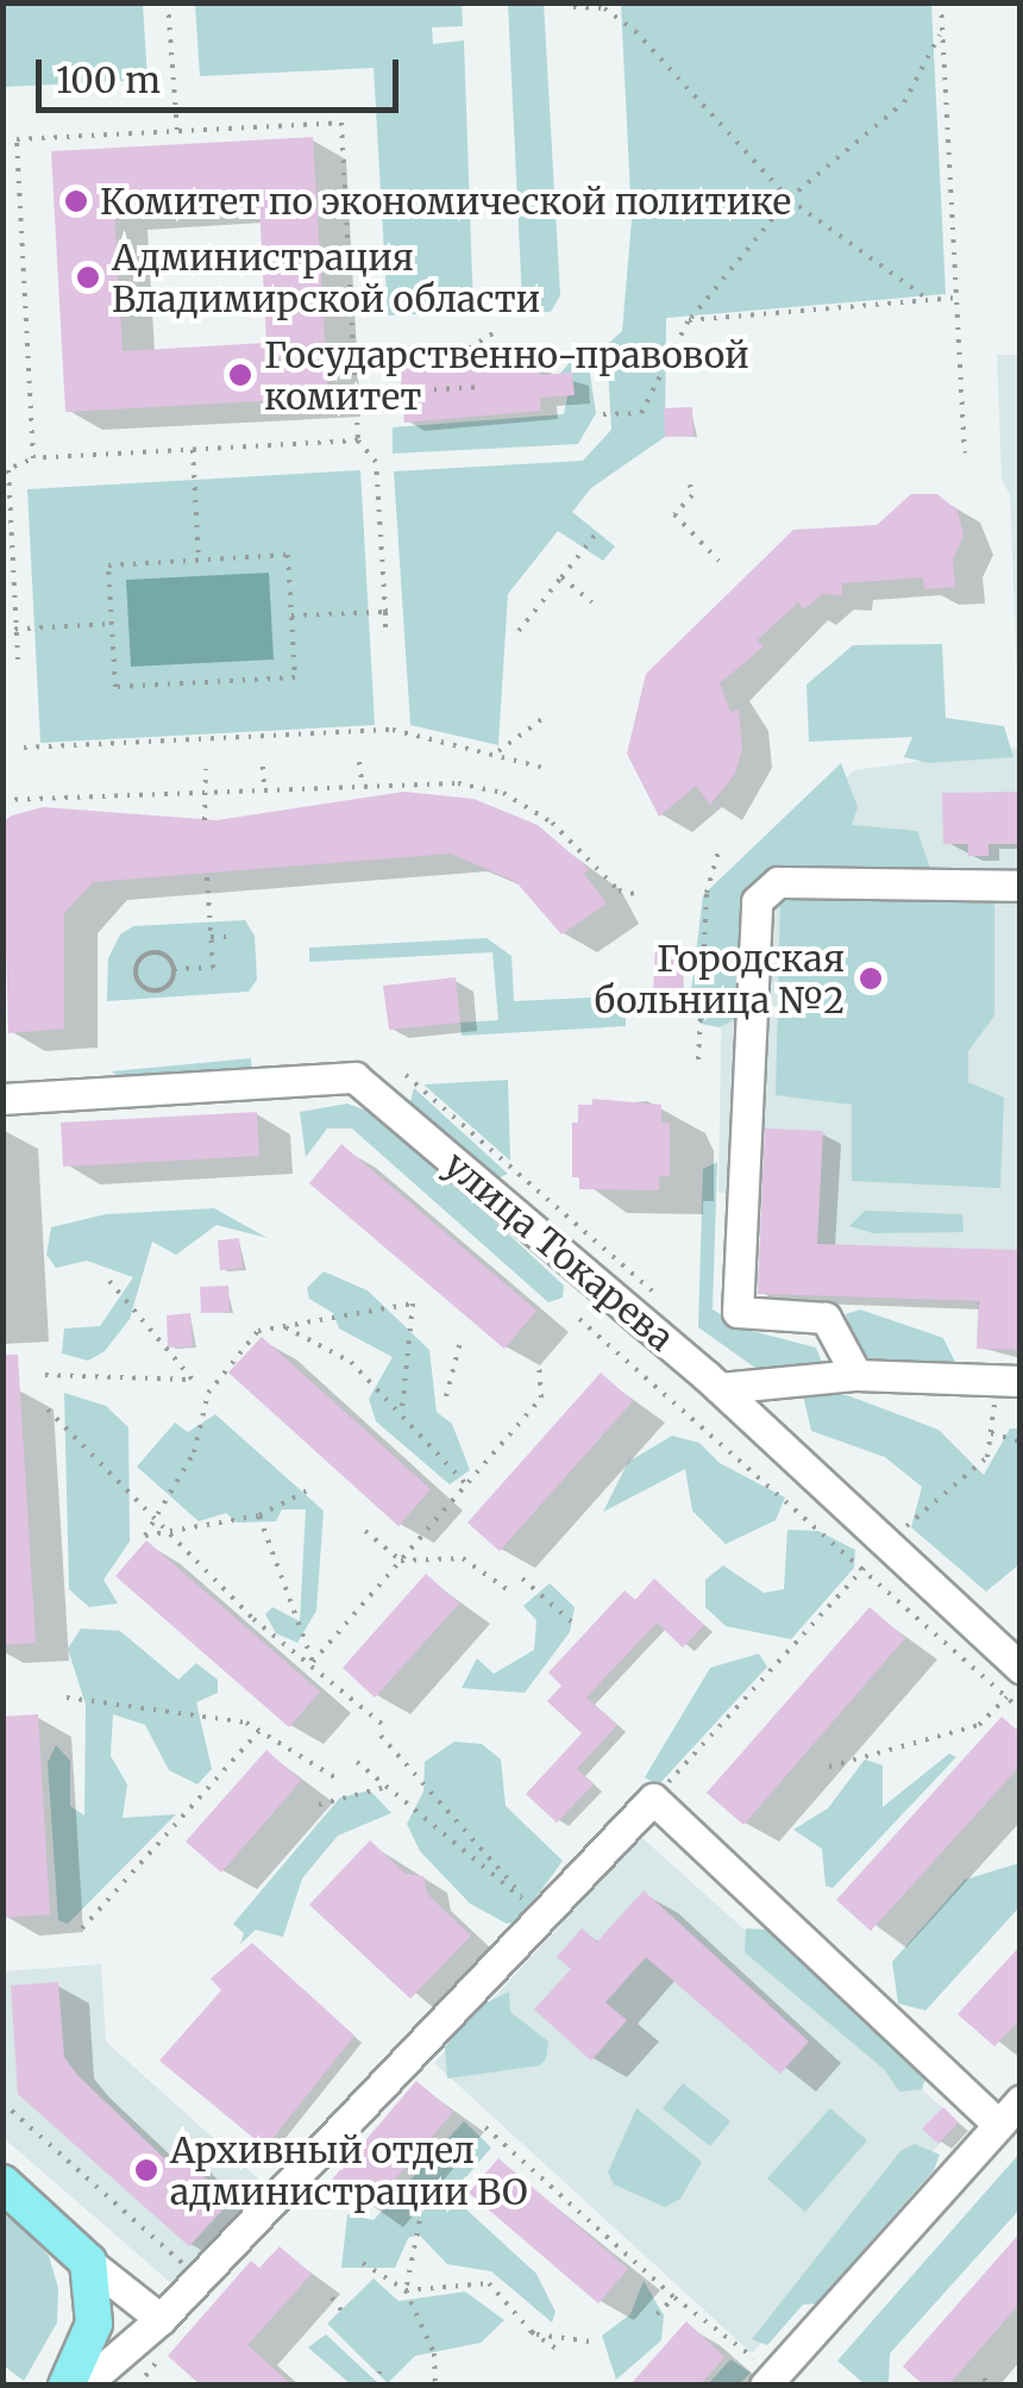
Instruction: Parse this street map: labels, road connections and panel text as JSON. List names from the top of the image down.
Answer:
{
  "streets": {
    "street": ["улица Токарева"]
  },
  "places": [
    "Комитет по экономической политике",
    "Администрация Владимирской области",
    "Государственно-правовой комитет",
    "Городская больница №2",
    "Архивный отдел администрации ВО"
  ],
  "scale_bar": "100 m"
}
